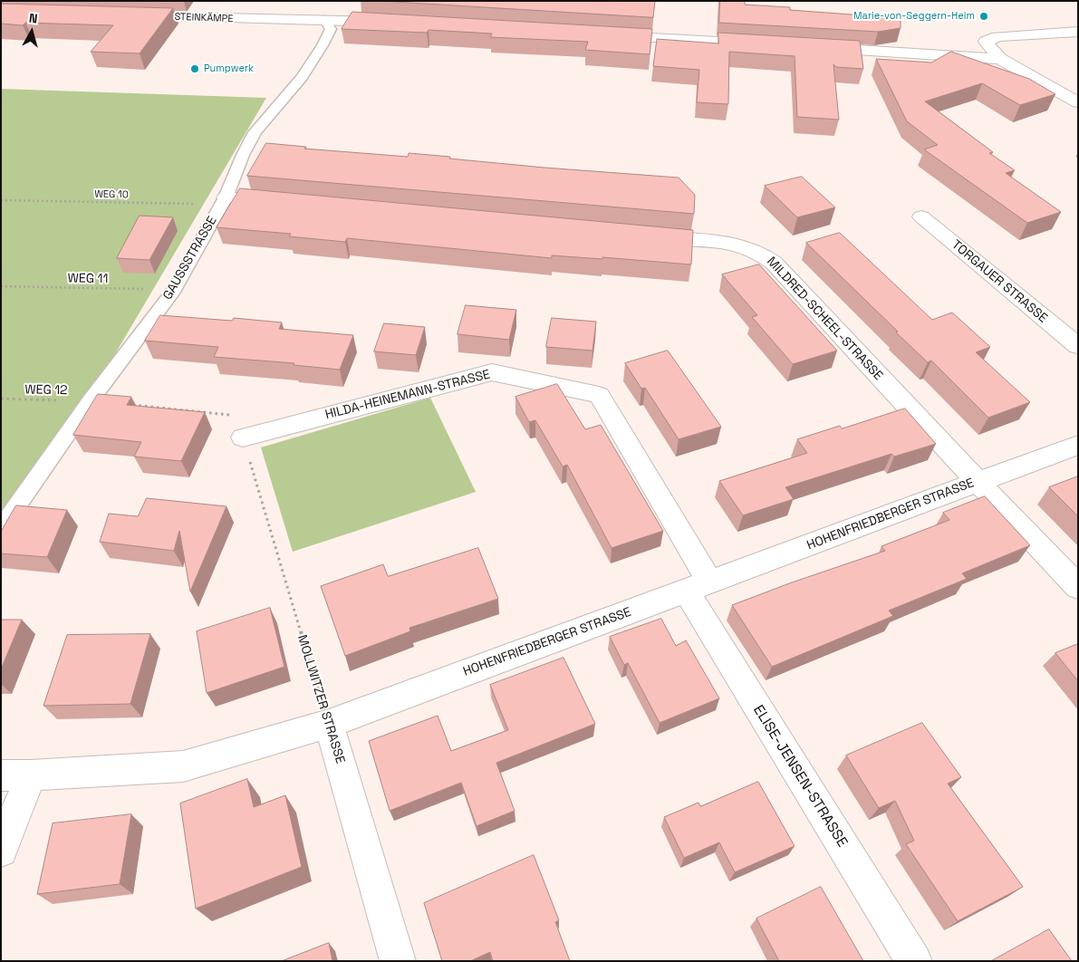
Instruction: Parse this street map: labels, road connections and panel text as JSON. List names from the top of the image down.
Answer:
{
  "streets": {
    "street": [
      "STEINKÄMPE",
      "TORGAUER STRASSE",
      "MILDRED-SCHEEL-STRASSE",
      "HILDA-HEINEMANN-STRASSE",
      "HOHENFRIEDBERGER STRASSE",
      "MOLLWITZER STRASSE",
      "ELISE-JENSEN-STRASSE"
    ],
    "lane": ["GAUSSSTRASSE"],
    "path": ["WEG 10", "WEG 11", "WEG 12"]
  },
  "crossings": [
    ["STEINKÄMPE", "GAUSSSTRASSE"],
    ["WEG 10", "GAUSSSTRASSE"],
    ["GAUSSSTRASSE", "WEG 11"],
    ["GAUSSSTRASSE", "WEG 12"],
    ["MILDRED-SCHEEL-STRASSE", "HOHENFRIEDBERGER STRASSE"],
    ["WEG 12", "HILDA-HEINEMANN-STRASSE"],
    ["WEG 12", "MOLLWITZER STRASSE"],
    ["HILDA-HEINEMANN-STRASSE", "HOHENFRIEDBERGER STRASSE"],
    ["HILDA-HEINEMANN-STRASSE", "MOLLWITZER STRASSE"],
    ["HILDA-HEINEMANN-STRASSE", "ELISE-JENSEN-STRASSE"],
    ["HOHENFRIEDBERGER STRASSE", "MOLLWITZER STRASSE"],
    ["HOHENFRIEDBERGER STRASSE", "ELISE-JENSEN-STRASSE"]
  ],
  "places": ["Marie-von-Seggern-Heim", "Pumpwerk"],
  "north": "top"
}
